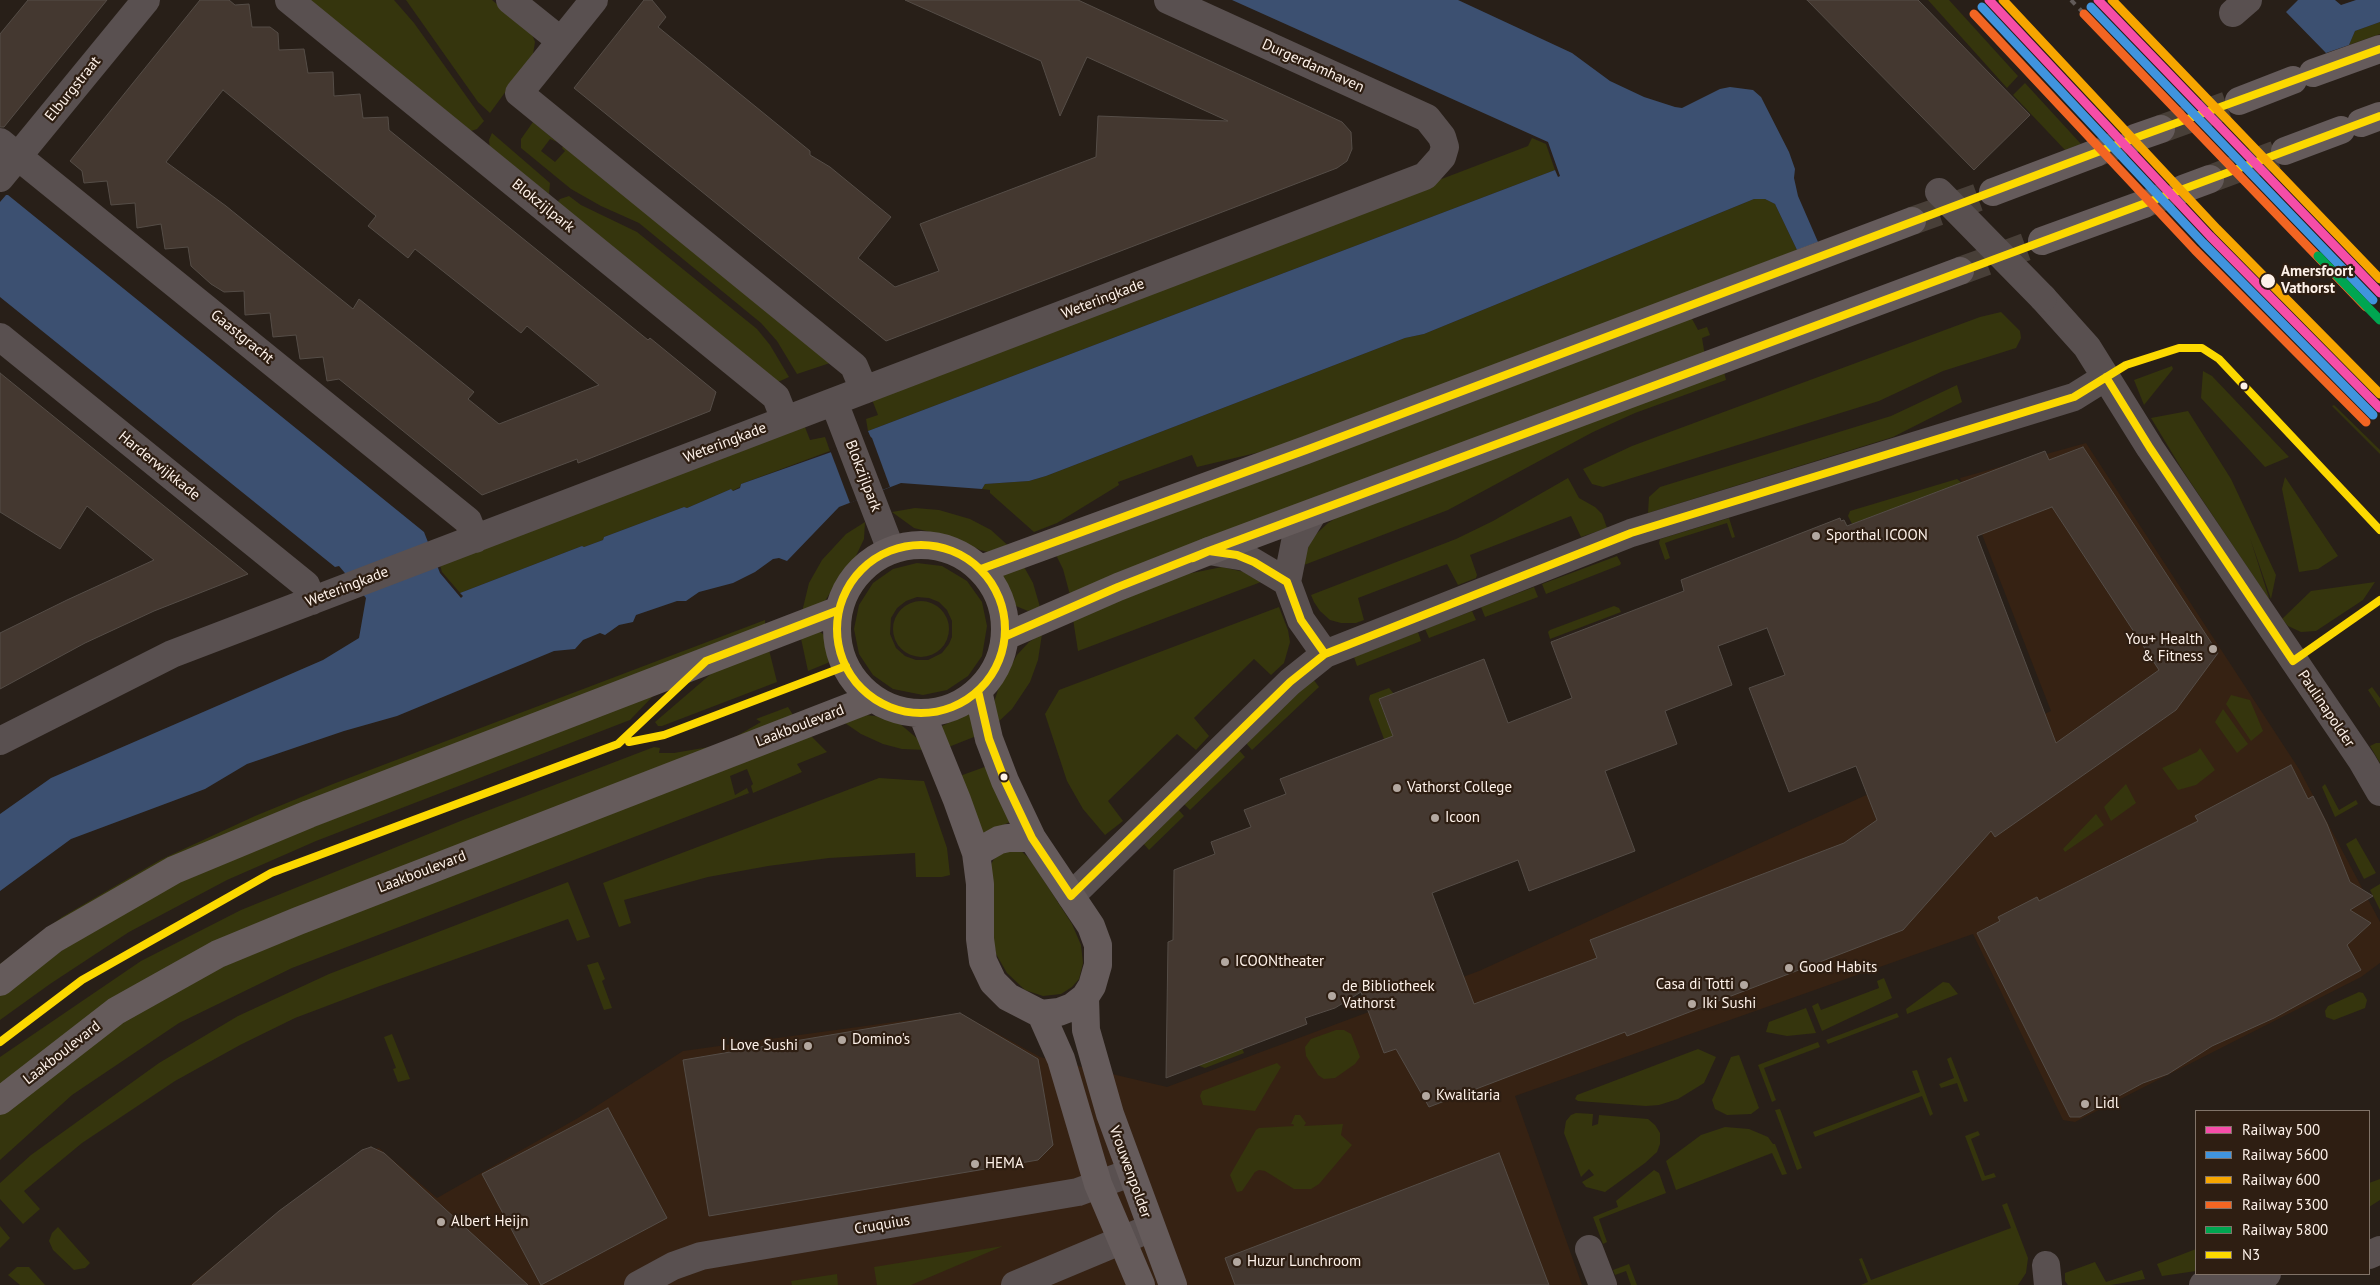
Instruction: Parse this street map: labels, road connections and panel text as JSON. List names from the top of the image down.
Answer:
{
  "streets": {
    "main road": ["Laakboulevard", "Vrouwenpolder"],
    "street": [
      "Durgerdamhaven",
      "Elburgstraat",
      "Blokzijlpark",
      "Weteringkade",
      "Gaastgracht",
      "Harderwijkkade",
      "Paulinapolder",
      "Cruquius"
    ]
  },
  "crossings": [
    ["Durgerdamhaven", "Weteringkade"],
    ["Elburgstraat", "Gaastgracht"],
    ["Blokzijlpark", "Weteringkade"],
    ["Blokzijlpark", "Laakboulevard"],
    ["Blokzijlpark", "Vrouwenpolder"],
    ["Weteringkade", "Gaastgracht"],
    ["Weteringkade", "Harderwijkkade"],
    ["Laakboulevard", "Vrouwenpolder"],
    ["Vrouwenpolder", "Cruquius"]
  ],
  "places": [
    "Amersfoort Vathorst",
    "Sporthal ICOON",
    "You+ Health & Fitness",
    "Vathorst College",
    "Icoon",
    "ICOONtheater",
    "Good Habits",
    "Casa di Totti",
    "de Bibliotheek Vathorst",
    "Iki Sushi",
    "Domino's",
    "I Love Sushi",
    "Kwalitaria",
    "Lidl",
    "HEMA",
    "Albert Heijn",
    "Huzur Lunchroom"
  ],
  "lines": [
    "rail line 500",
    "rail line 600",
    "rail line 5600",
    "rail line 5300",
    "transit line N3",
    "rail line 5800"
  ],
  "legend": [
    "Railway 500",
    "Railway 5600",
    "Railway 600",
    "Railway 5300",
    "Railway 5800",
    "N3"
  ]
}
